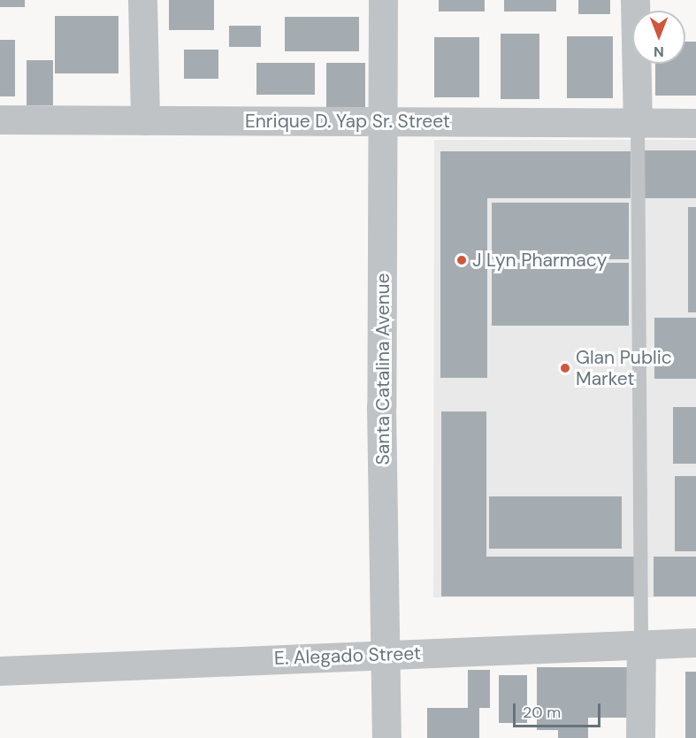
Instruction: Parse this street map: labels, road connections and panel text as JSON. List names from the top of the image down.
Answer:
{
  "streets": {
    "street": ["Enrique D. Yap Sr. Street", "Santa Catalina Avenue", "E. Alegado Street"]
  },
  "crossings": [
    ["Enrique D. Yap Sr. Street", "Santa Catalina Avenue"],
    ["Santa Catalina Avenue", "E. Alegado Street"]
  ],
  "places": ["J Lyn Pharmacy", "Glan Public Market"],
  "scale_bar": "20 m",
  "north": "bottom"
}
